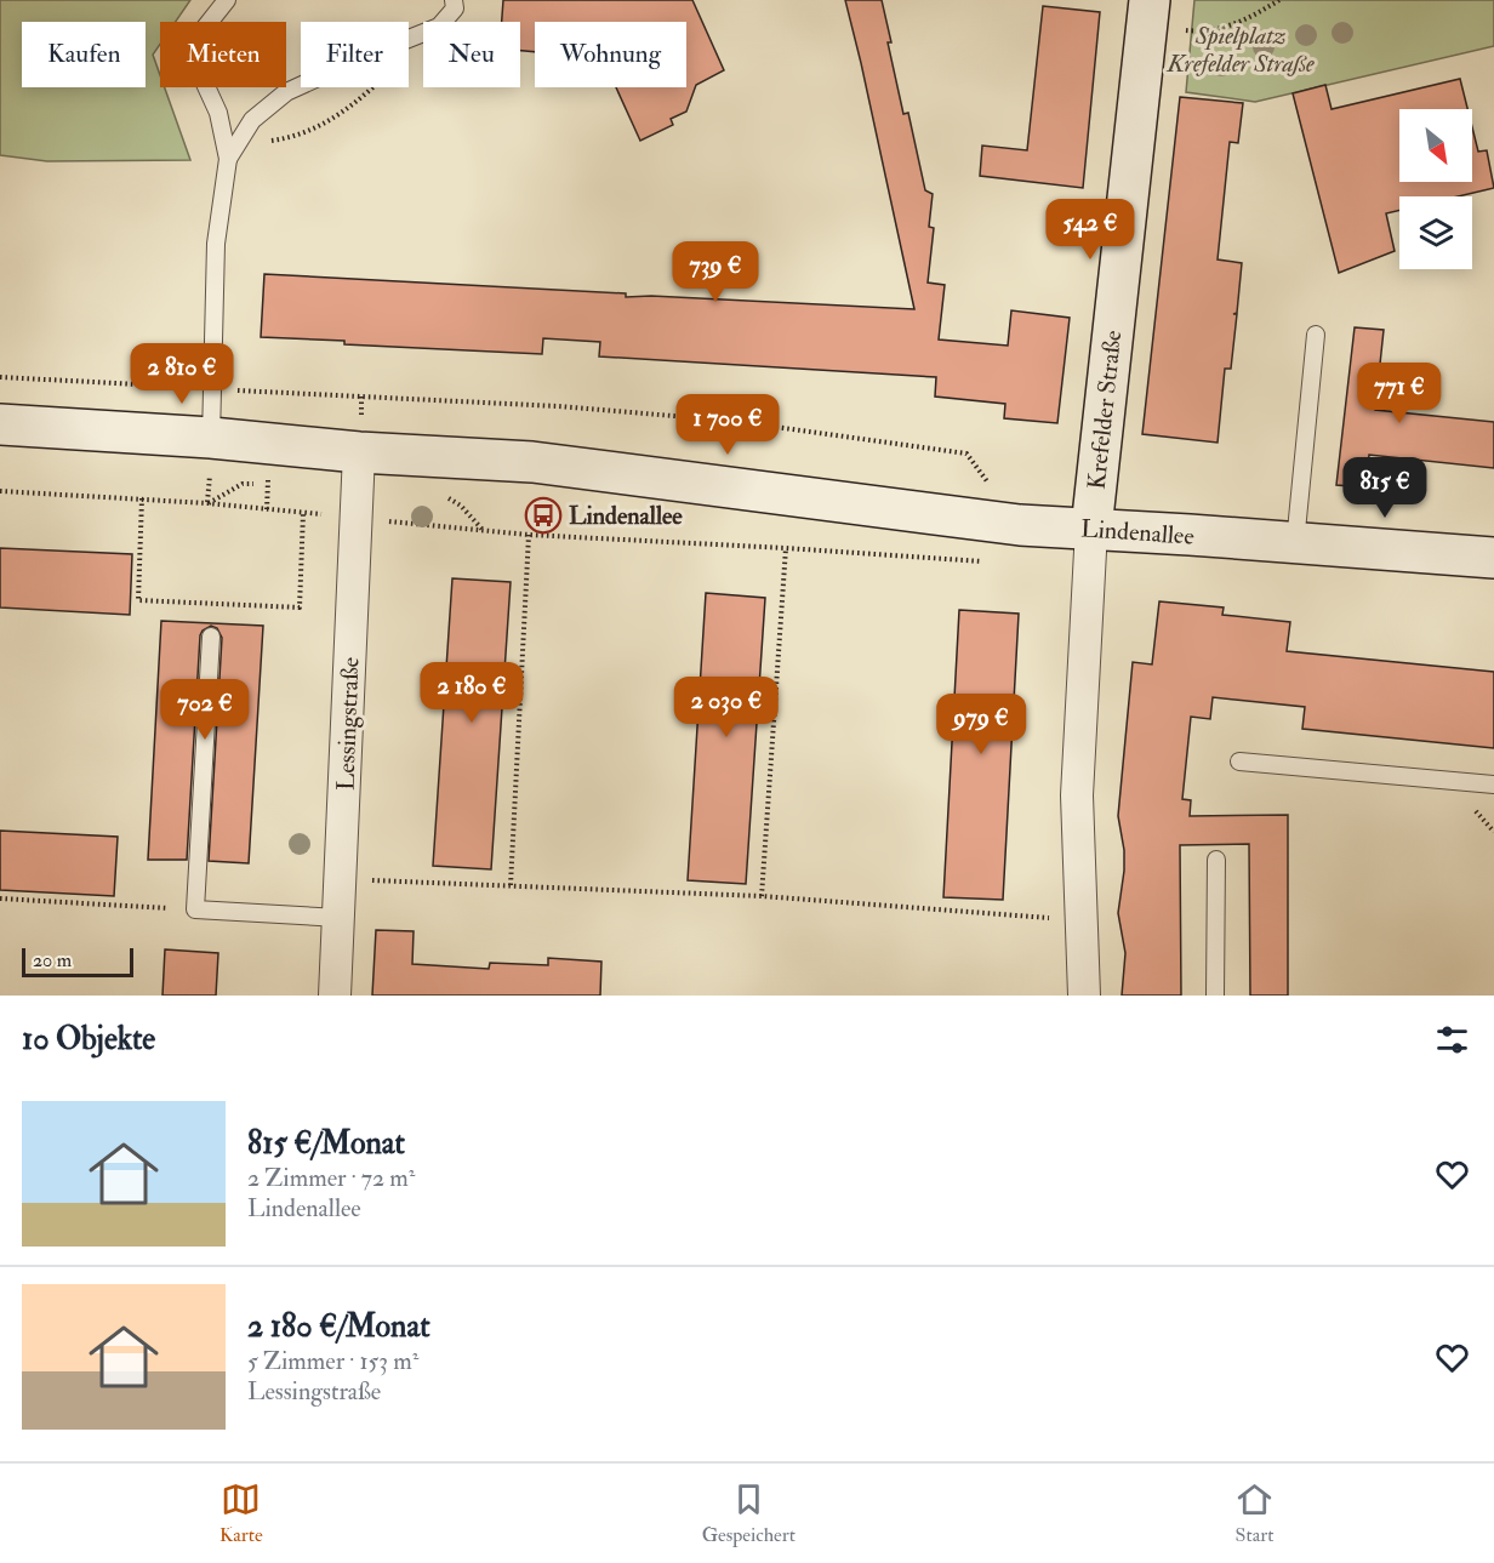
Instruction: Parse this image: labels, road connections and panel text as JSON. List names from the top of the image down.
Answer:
{
  "streets": {
    "street": ["Krefelder Straße", "Lindenallee", "Lessingstraße"]
  },
  "crossings": [
    ["Krefelder Straße", "Lindenallee"],
    ["Lindenallee", "Lessingstraße"]
  ],
  "parks": ["Spielplatz Krefelder Straße"],
  "places": {
    "bus stop": ["Lindenallee"]
  },
  "scale_bar": "20 m",
  "north": "bottom right",
  "page": {
    "chip": [
      "Kaufen",
      "Mieten",
      "Filter",
      "Neu",
      "Wohnung"
    ],
    "price": [
      "542 €",
      "739 €",
      "2 810 €",
      "771 €",
      "1 700 €",
      "815 €",
      "2 180 €",
      "2 030 €",
      "702 €",
      "979 €"
    ],
    "scale": "20 m",
    "heading": "10 Objekte",
    "list": [
      {
        "name": "815 €/Monat",
        "note": "2 Zimmer · 72 m² · Lindenallee"
      },
      {
        "name": "2 180 €/Monat",
        "note": "5 Zimmer · 153 m² · Lessingstraße"
      }
    ],
    "tabs": ["Karte", "Gespeichert", "Start"]
  }
}
